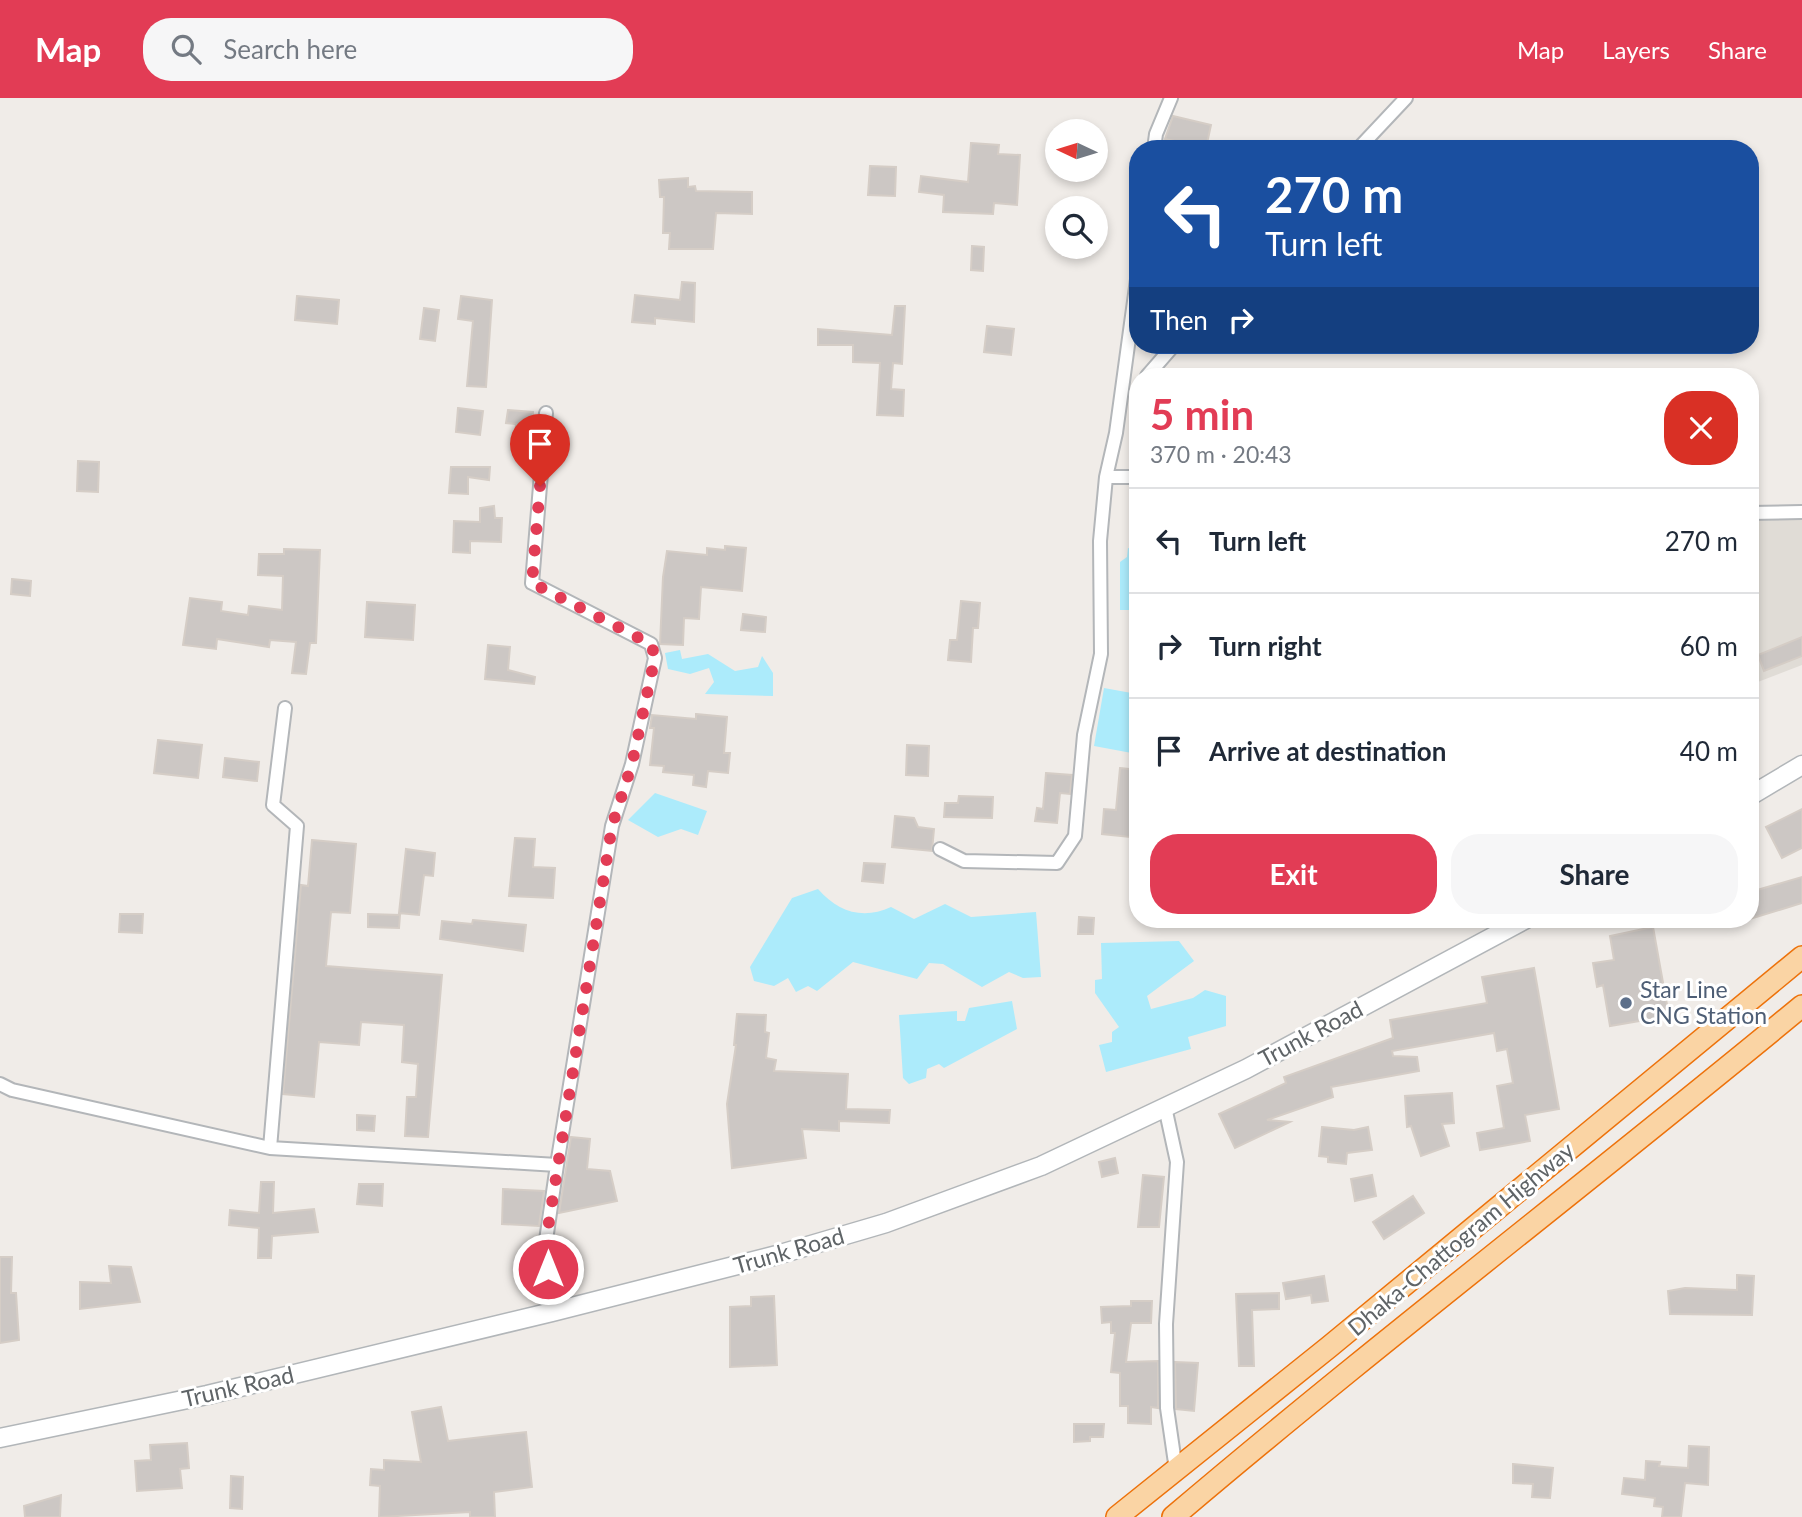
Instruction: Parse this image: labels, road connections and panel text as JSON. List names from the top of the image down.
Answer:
{
  "streets": {
    "highway": ["Dhaka-Chattogram Highway"],
    "main road": ["Trunk Road"]
  },
  "places": ["Star Line CNG Station"],
  "north": "left",
  "page": {
    "header": "Map",
    "search": "Search here",
    "nav": ["Map", "Layers", "Share"],
    "turn": ["270 m", "Turn left"],
    "then": "Then",
    "heading": ["5 min", "370 m · 20:43"],
    "list": [
      {
        "name": "Turn left",
        "value": "270 m"
      },
      {
        "name": "Turn right",
        "value": "60 m"
      },
      {
        "name": "Arrive at destination",
        "value": "40 m"
      }
    ],
    "buttons": ["Exit", "Share"]
  }
}
